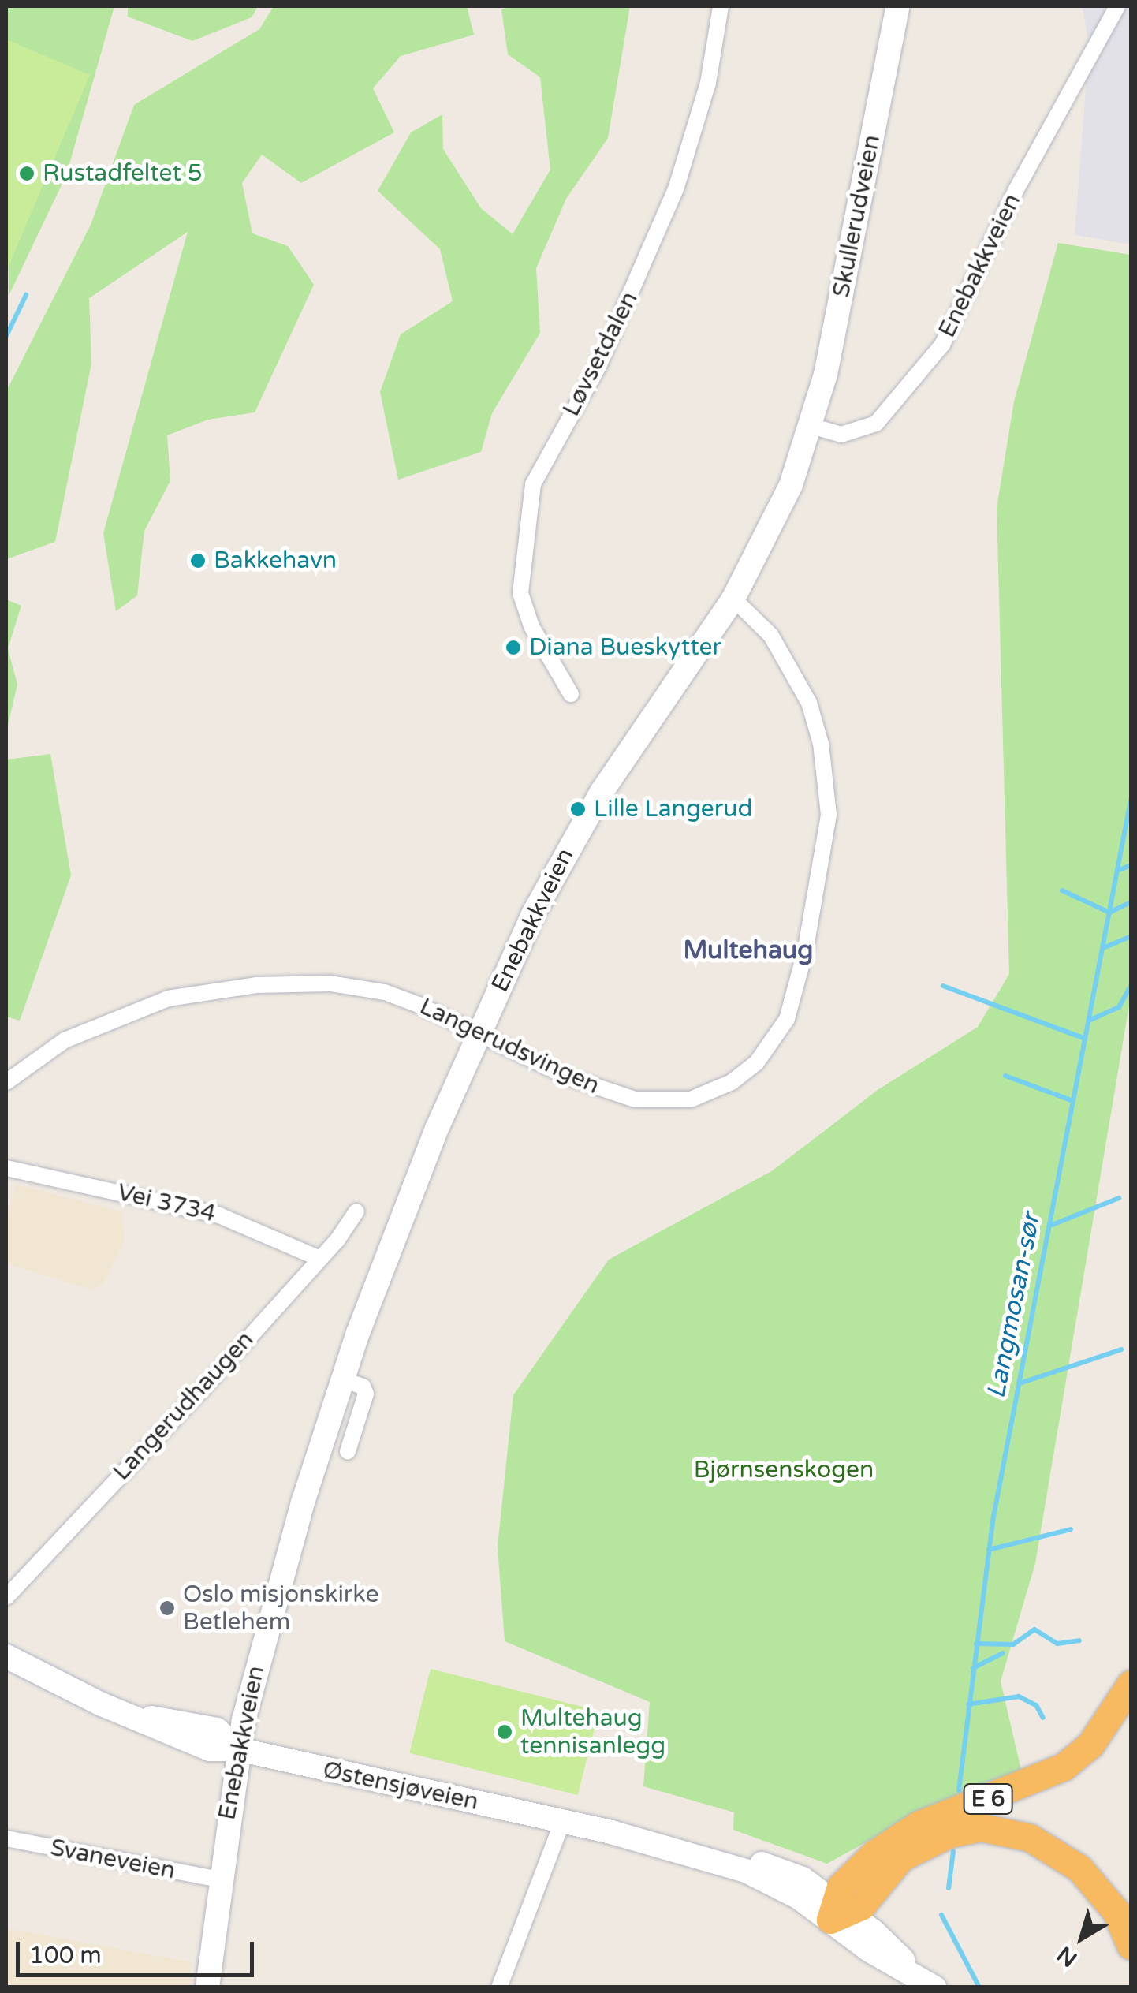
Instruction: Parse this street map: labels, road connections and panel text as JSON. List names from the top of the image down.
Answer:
{
  "streets": {
    "highway": ["E 6"],
    "main road": ["Skullerudveien", "Enebakkveien", "Østensjøveien"],
    "street": [
      "Løvsetdalen",
      "Langerudsvingen",
      "Vei 3734",
      "Langerudhaugen",
      "Svaneveien"
    ]
  },
  "crossings": [
    ["Skullerudveien", "Enebakkveien"],
    ["Enebakkveien", "Langerudsvingen"],
    ["Enebakkveien", "Østensjøveien"],
    ["Enebakkveien", "Svaneveien"],
    ["Vei 3734", "Langerudhaugen"],
    ["Østensjøveien", "E 6"]
  ],
  "districts": ["Multehaug"],
  "water": ["Langmosan-sør"],
  "parks": ["Bjørnsenskogen"],
  "places": [
    "Rustadfeltet 5",
    "Bakkehavn",
    "Diana Bueskytter",
    "Lille Langerud",
    "Oslo misjonskirke Betlehem",
    "Multehaug tennisanlegg"
  ],
  "scale_bar": "100 m",
  "north": "bottom left"
}
